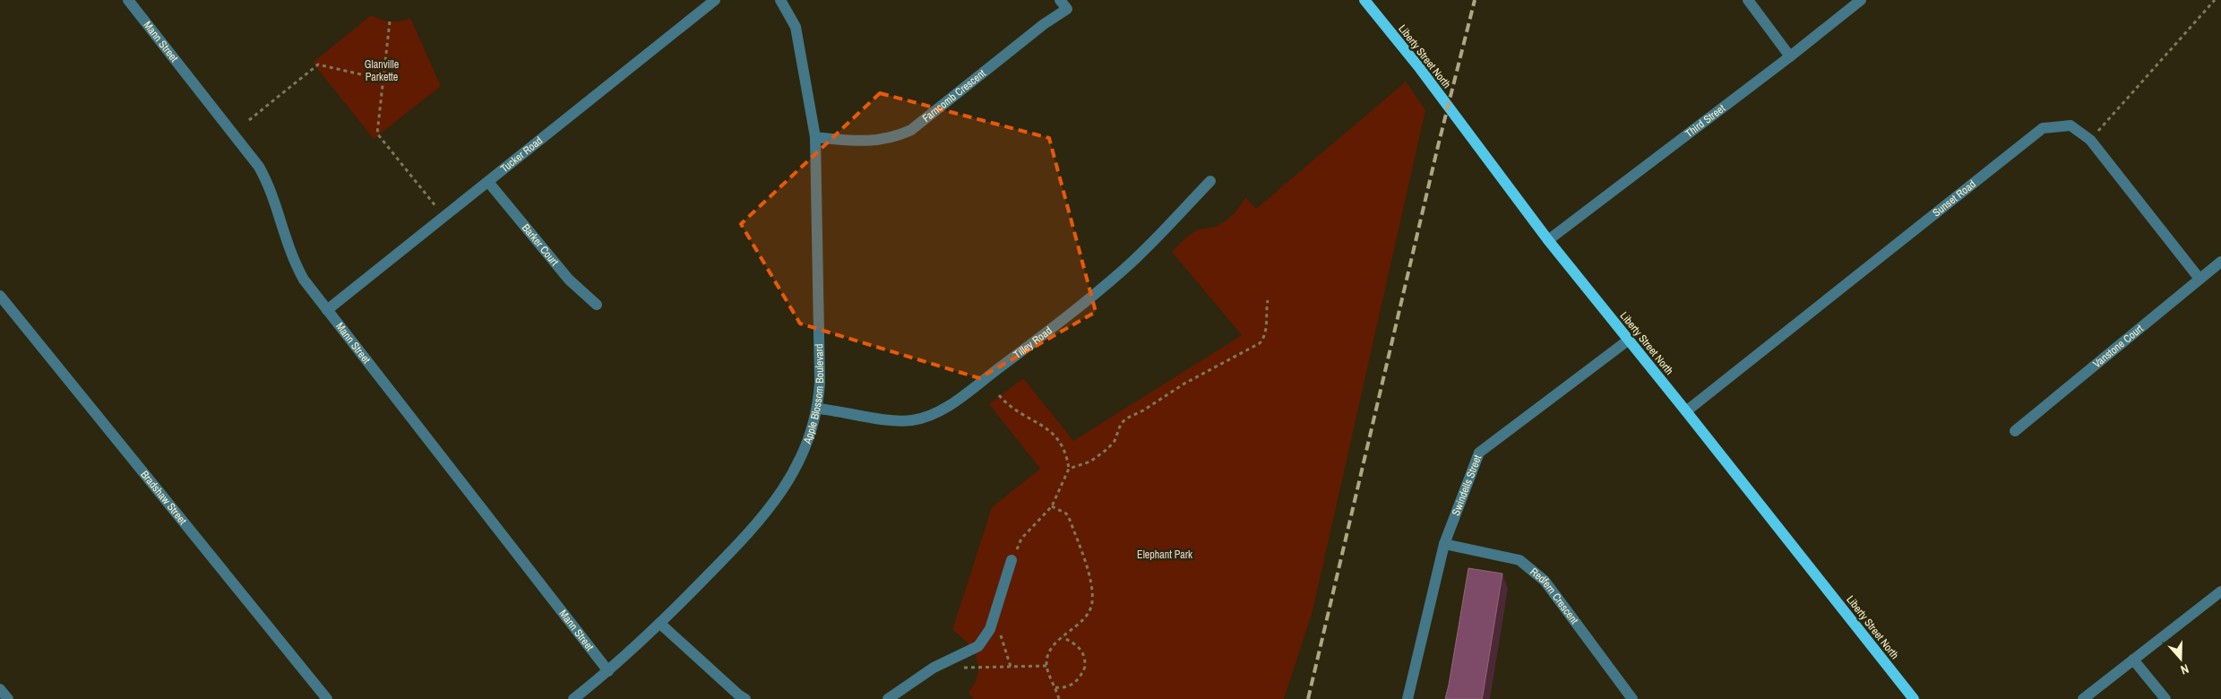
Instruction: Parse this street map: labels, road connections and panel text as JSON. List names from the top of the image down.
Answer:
{
  "streets": {
    "main road": ["Liberty Street North"],
    "street": [
      "Mann Street",
      "Farncomb Crescent",
      "Third Street",
      "Tucker Road",
      "Sunset Road",
      "Barker Court",
      "Tilley Road",
      "Vanstone Court",
      "Apple Blossom Boulevard",
      "Swindells Street",
      "Bradshaw Street",
      "Redfern Crescent"
    ]
  },
  "crossings": [
    ["Mann Street", "Tucker Road"],
    ["Mann Street", "Apple Blossom Boulevard"],
    ["Liberty Street North", "Third Street"],
    ["Liberty Street North", "Sunset Road"],
    ["Liberty Street North", "Swindells Street"],
    ["Farncomb Crescent", "Apple Blossom Boulevard"],
    ["Tucker Road", "Barker Court"],
    ["Sunset Road", "Vanstone Court"],
    ["Tilley Road", "Apple Blossom Boulevard"],
    ["Swindells Street", "Redfern Crescent"]
  ],
  "parks": ["Glanville Parkette", "Elephant Park"],
  "north": "bottom"
}
